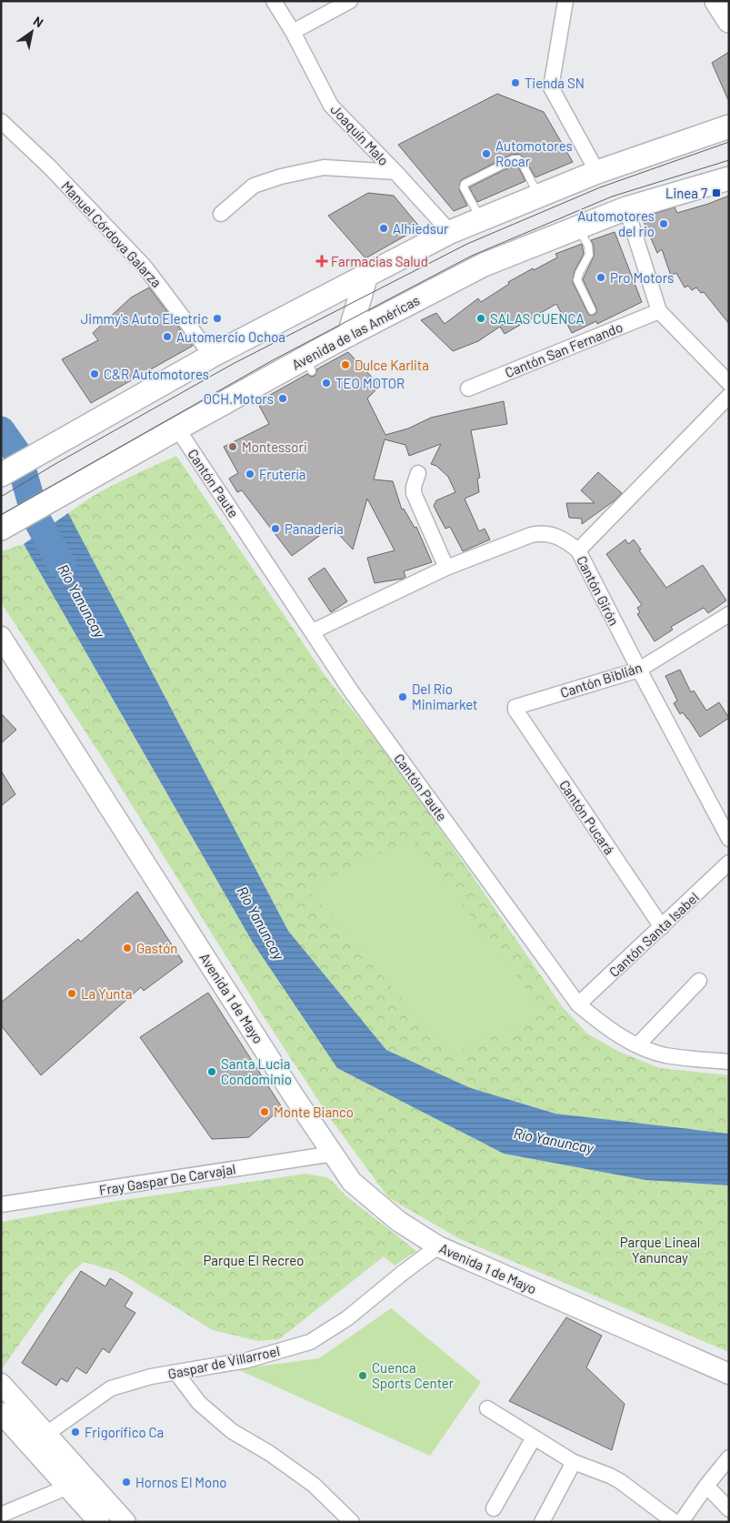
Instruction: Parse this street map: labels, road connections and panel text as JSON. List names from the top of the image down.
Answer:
{
  "streets": {
    "main road": ["Avenida de las Américas", "Avenida 1 de Mayo"],
    "street": [
      "Joaquín Malo",
      "Manuel Córdova Galarza",
      "Cantón San Fernando",
      "Cantón Paute",
      "Cantón Girón",
      "Cantón Biblián",
      "Cantón Pucará",
      "Cantón Santa Isabel",
      "Fray Gaspar De Carvajal",
      "Gaspar de Villarroel"
    ]
  },
  "crossings": [
    ["Avenida de las Américas", "Cantón Paute"],
    ["Cantón Paute", "Cantón Girón"],
    ["Cantón Paute", "Cantón Santa Isabel"],
    ["Cantón Girón", "Cantón Biblián"],
    ["Cantón Biblián", "Cantón Pucará"],
    ["Cantón Pucará", "Cantón Santa Isabel"],
    ["Avenida 1 de Mayo", "Fray Gaspar De Carvajal"],
    ["Avenida 1 de Mayo", "Gaspar de Villarroel"]
  ],
  "water": ["Río Yanuncay"],
  "parks": ["Parque Lineal Yanuncay", "Parque El Recreo"],
  "places": {
    "other": [
      "Tienda SN",
      "Automotores Rocar",
      "Automotores del rio",
      "Alhiedsur",
      "Pro Motors",
      "Jimmy's Auto Electric",
      "SALAS CUENCA",
      "Automercio Ochoa",
      "Dulce Karlita",
      "C&R Automotores",
      "TEO MOTOR",
      "OCH.Motors",
      "Montessori",
      "Frutería",
      "Panadería",
      "Del Rio Minimarket",
      "Gastón",
      "La Yunta",
      "Santa Lucia Condominio",
      "Monte Bianco",
      "Cuenca Sports Center",
      "Frigorífico Ca",
      "Hornos El Mono"
    ],
    "transit": ["Linea 7"],
    "health": ["Farmacias Salud"]
  },
  "north": "top right"
}
